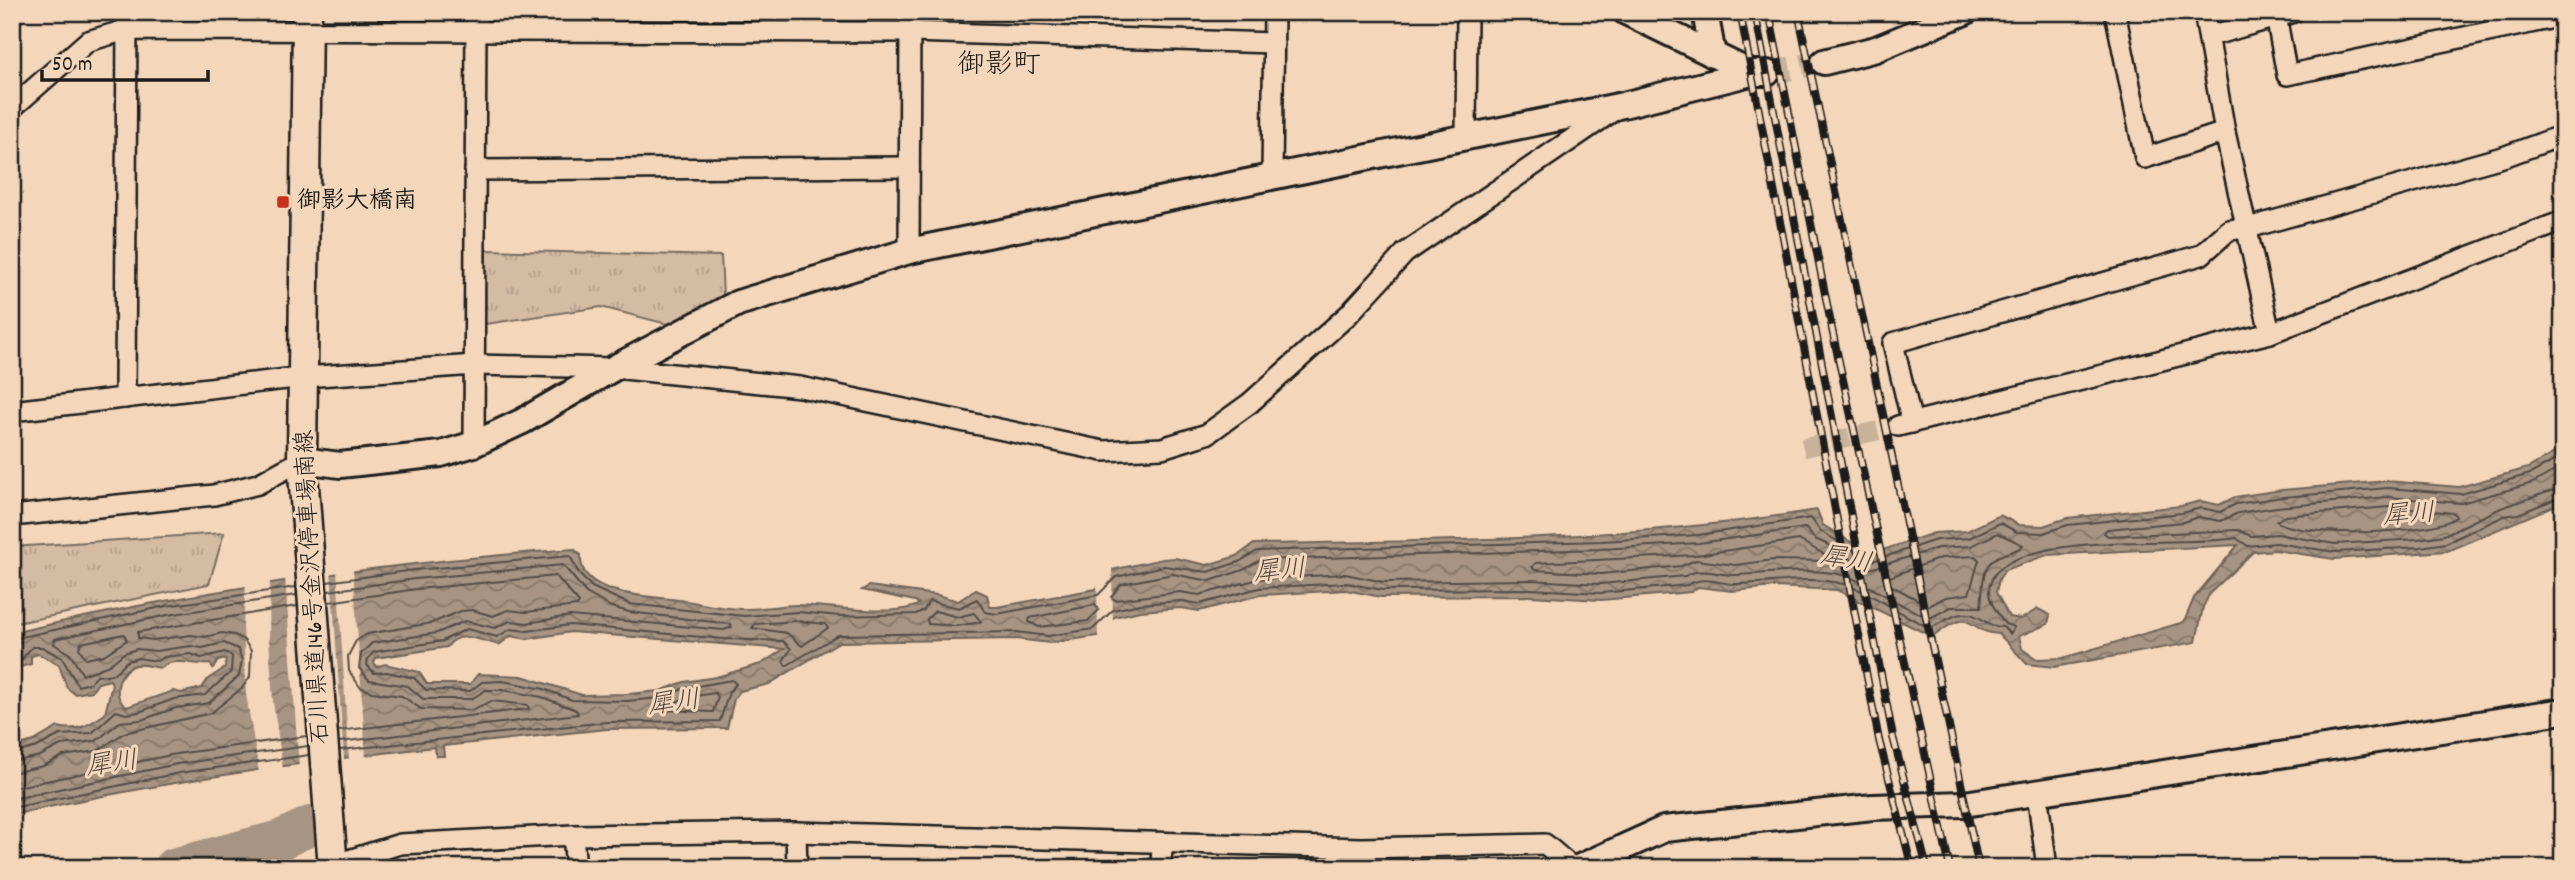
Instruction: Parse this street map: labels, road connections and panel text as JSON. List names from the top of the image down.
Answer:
{
  "streets": {
    "main road": ["石川県道146号金沢停車場南線"]
  },
  "districts": ["御影町"],
  "water": ["犀川"],
  "places": {
    "transit": ["御影大橋南"]
  },
  "scale_bar": "50 m"
}
